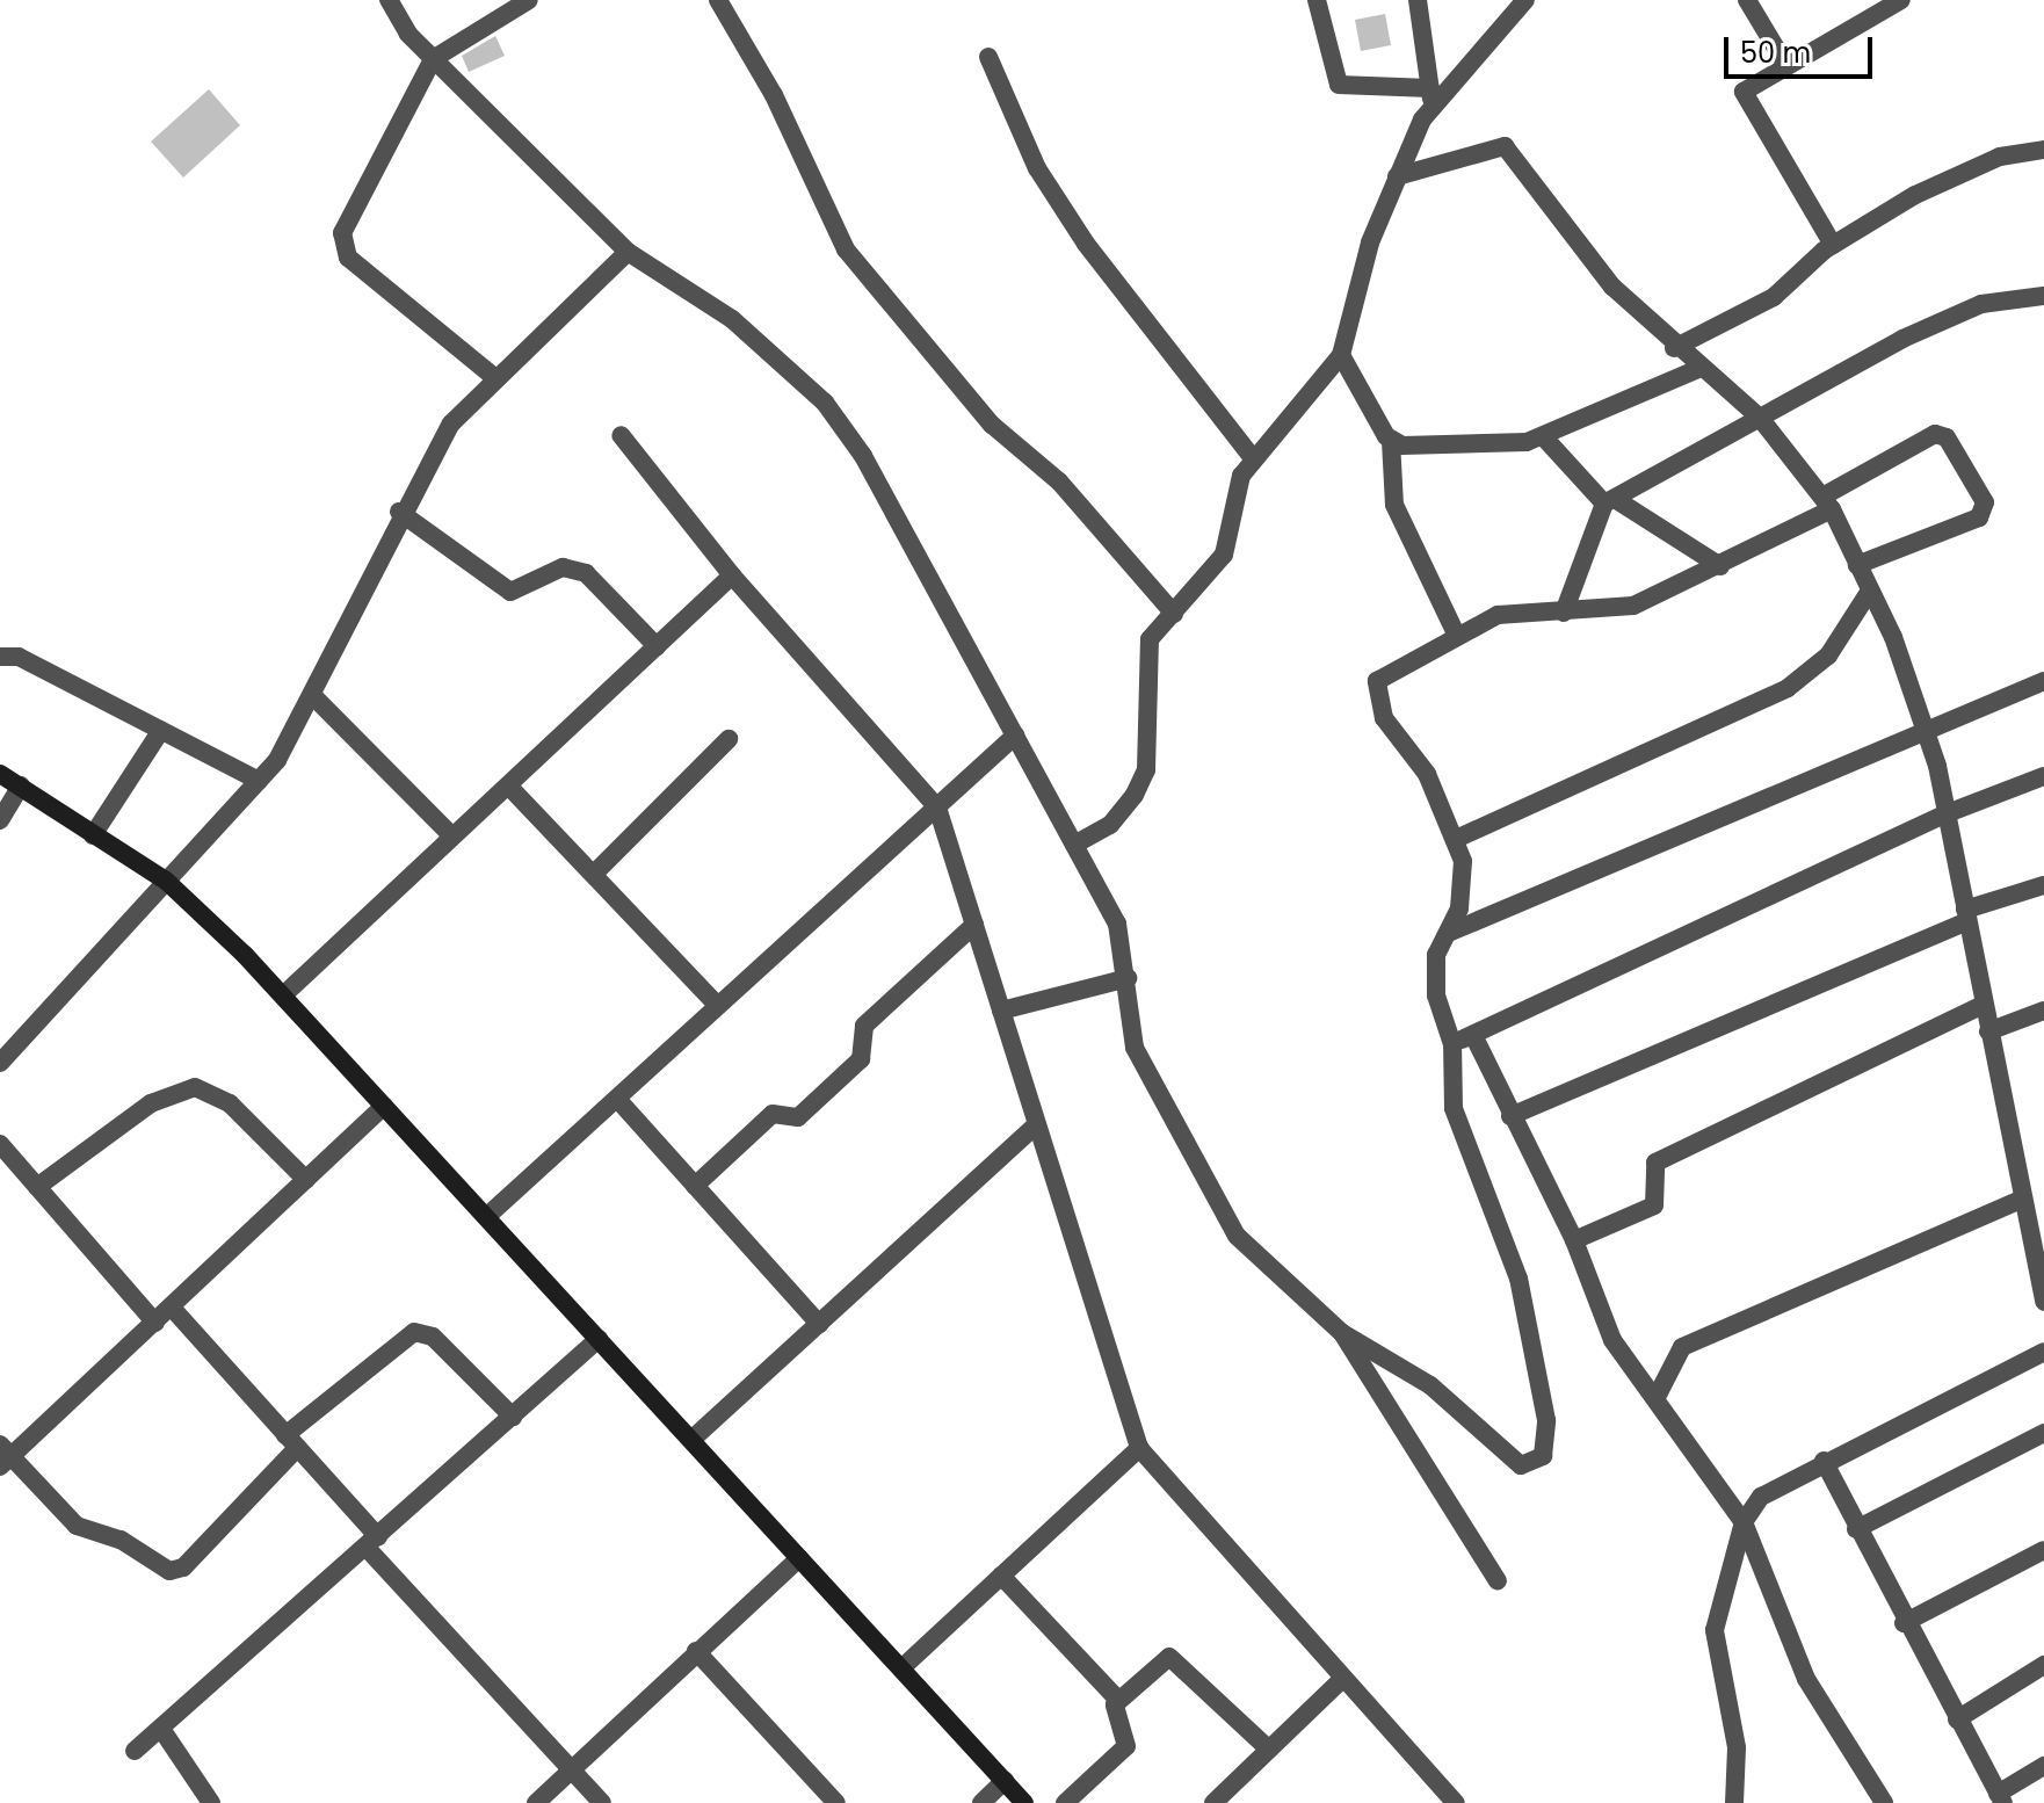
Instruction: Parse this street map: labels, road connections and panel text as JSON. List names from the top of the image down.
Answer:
{
  "scale_bar": "50 m"
}
